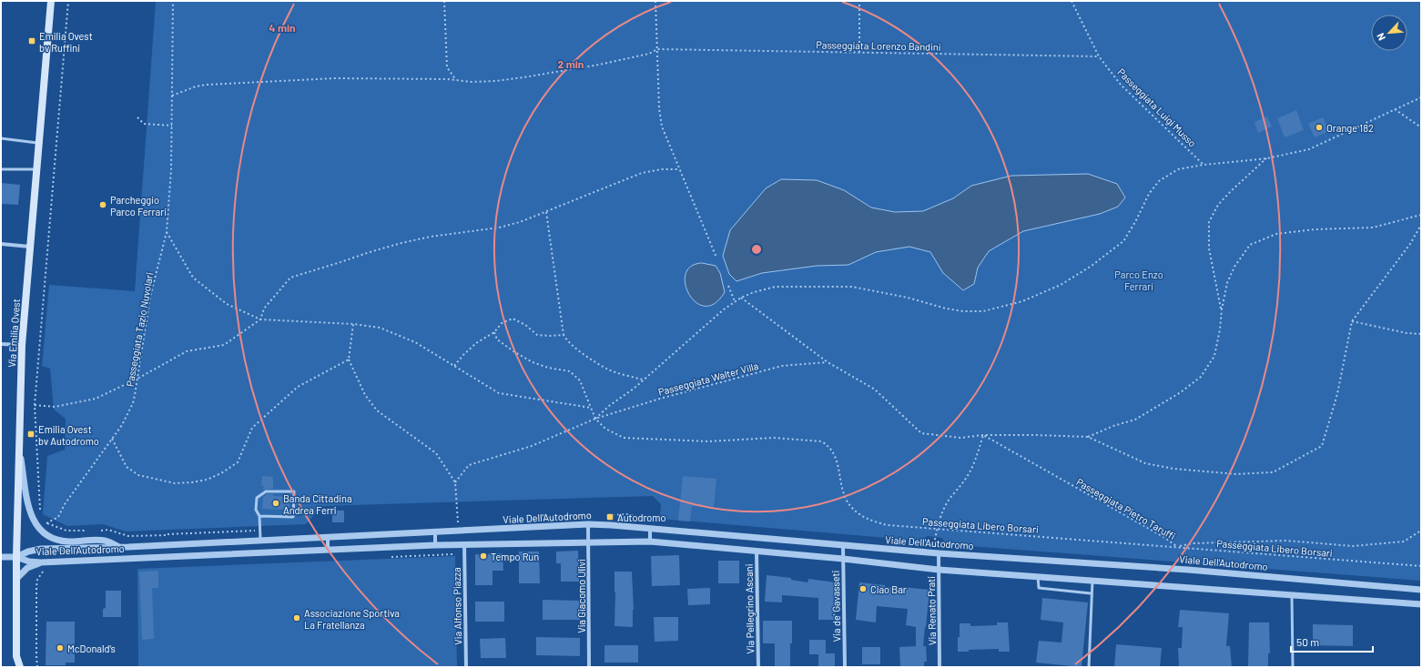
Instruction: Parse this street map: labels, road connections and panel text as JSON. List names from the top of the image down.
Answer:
{
  "streets": {
    "main road": ["Via Emilia Ovest"],
    "street": [
      "Viale Dell'Autodromo",
      "Via Giacomo Ulivi",
      "Via Alfonso Piazza",
      "Via de’ Gavasseti",
      "Via Pellegrino Ascani",
      "Via Renato Prati"
    ],
    "path": [
      "Passeggiata Lorenzo Bandini",
      "Passeggiata Luigi Musso",
      "Passeggiata Tazio Nuvolari",
      "Passeggiata Walter Villa",
      "Passeggiata Pietro Taruffi",
      "Passeggiata Libero Borsari"
    ]
  },
  "crossings": [
    ["Passeggiata Lorenzo Bandini", "Passeggiata Luigi Musso"],
    ["Via Emilia Ovest", "Viale Dell'Autodromo"],
    ["Passeggiata Walter Villa", "Passeggiata Libero Borsari"],
    ["Passeggiata Pietro Taruffi", "Passeggiata Libero Borsari"],
    ["Viale Dell'Autodromo", "Via Giacomo Ulivi"],
    ["Viale Dell'Autodromo", "Via Alfonso Piazza"],
    ["Viale Dell'Autodromo", "Via de’ Gavasseti"],
    ["Viale Dell'Autodromo", "Via Pellegrino Ascani"],
    ["Viale Dell'Autodromo", "Via Renato Prati"]
  ],
  "parks": ["Parco Enzo Ferrari"],
  "places": {
    "transit": ["Emilia Ovest bv Ruffini", "Emilia Ovest bv Autodromo", "Autodromo"],
    "other": [
      "Orange 182",
      "Parcheggio Parco Ferrari",
      "Banda Cittadina Andrea Ferri",
      "Tempo Run",
      "Ciao Bar",
      "Associazione Sportiva La Fratellanza",
      "McDonald's"
    ]
  },
  "scale_bar": "50 m",
  "north": "bottom left",
  "rings": ["4 min", "2 min"]
}
